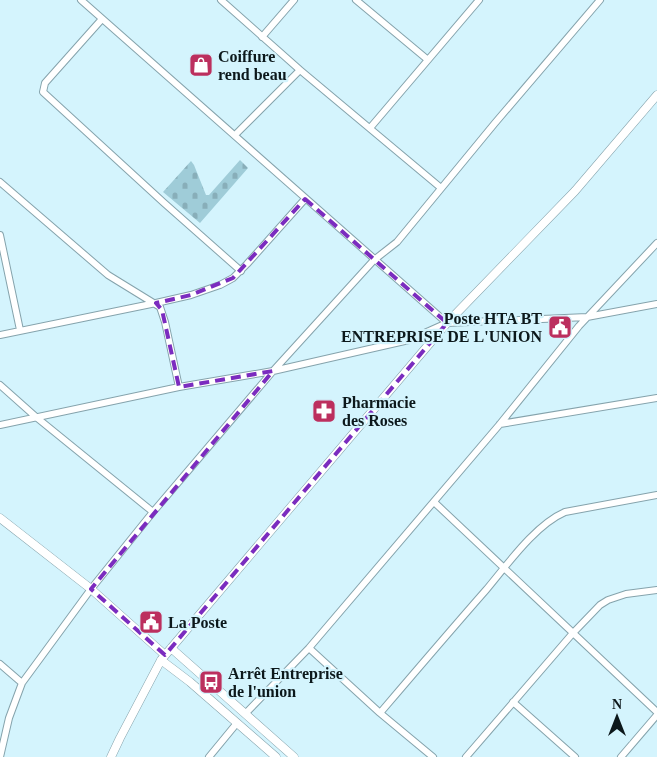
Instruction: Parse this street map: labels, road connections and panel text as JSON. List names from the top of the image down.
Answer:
{
  "places": {
    "shop": ["Coiffure rend beau"],
    "public building": ["Poste HTA BT ENTREPRISE DE L'UNION", "La Poste"],
    "pharmacy": ["Pharmacie des Roses"],
    "bus stop": ["Arrêt Entreprise de l'union"]
  },
  "north": "top"
}
